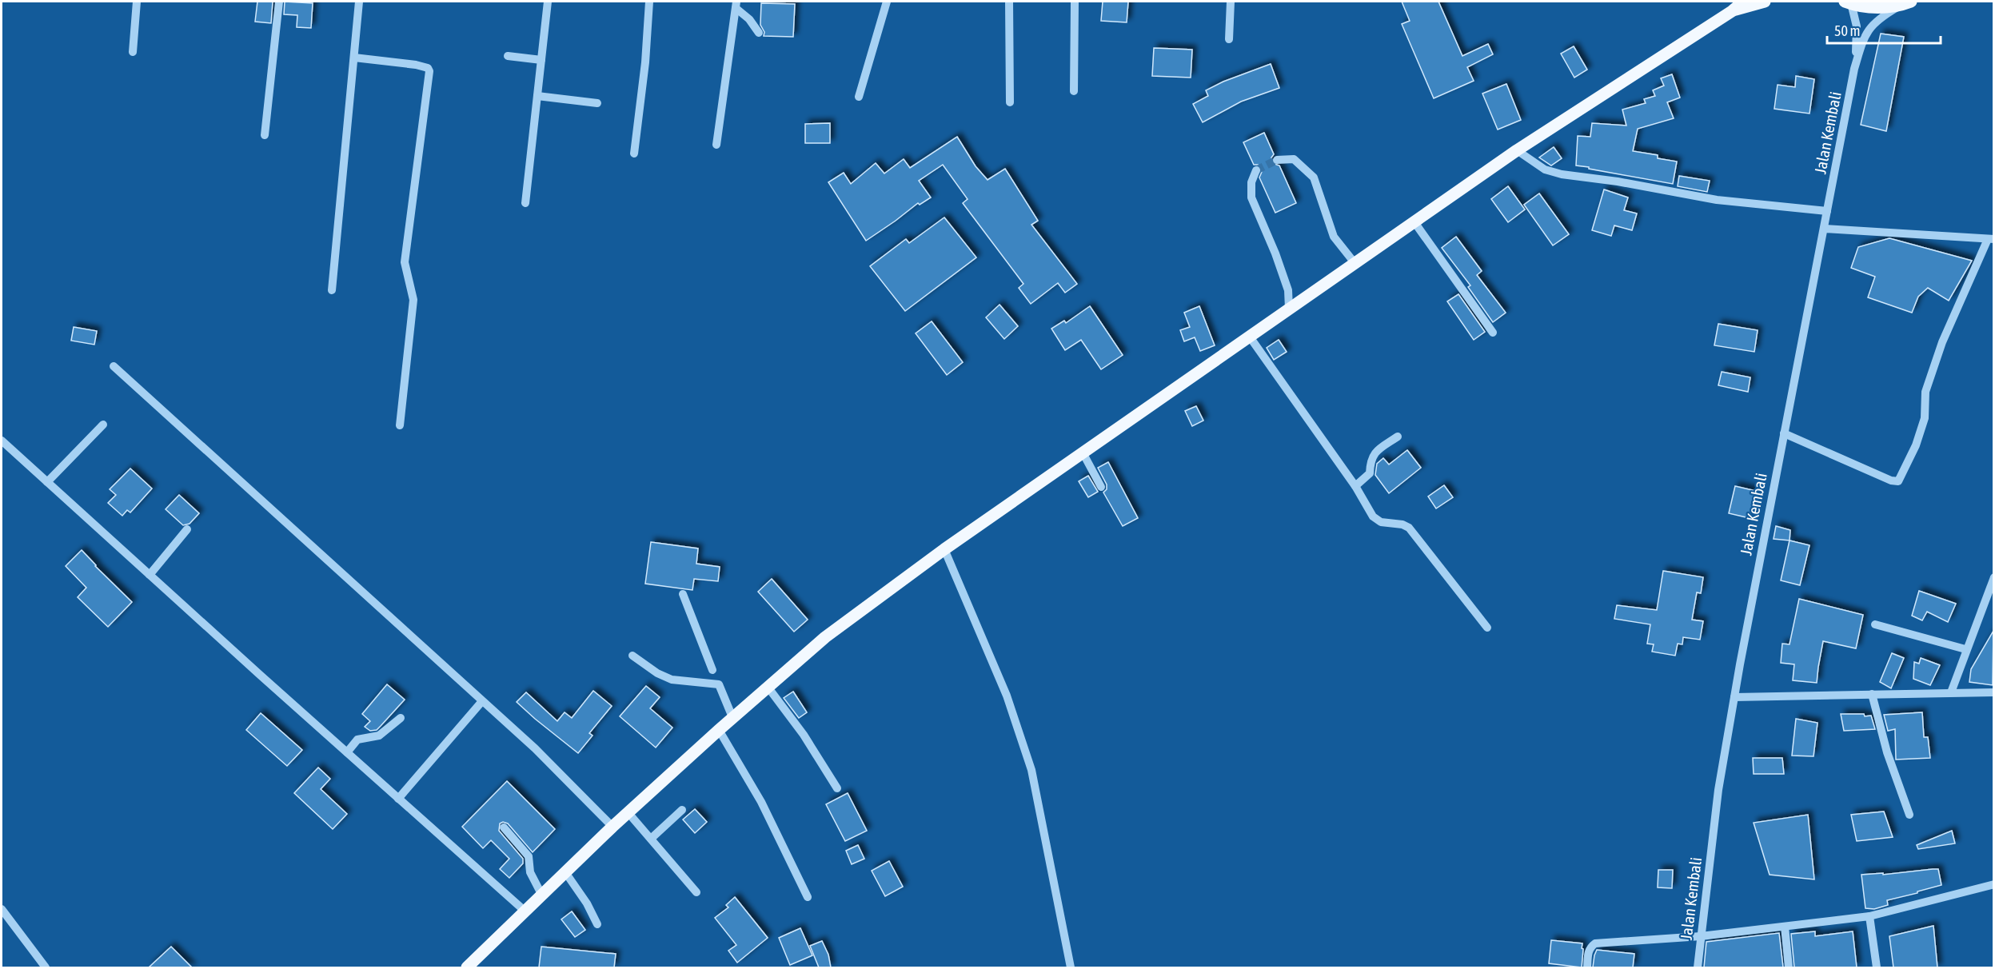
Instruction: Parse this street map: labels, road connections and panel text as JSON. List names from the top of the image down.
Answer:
{
  "streets": {
    "street": ["Jalan Kembali"]
  },
  "scale_bar": "50 m"
}
